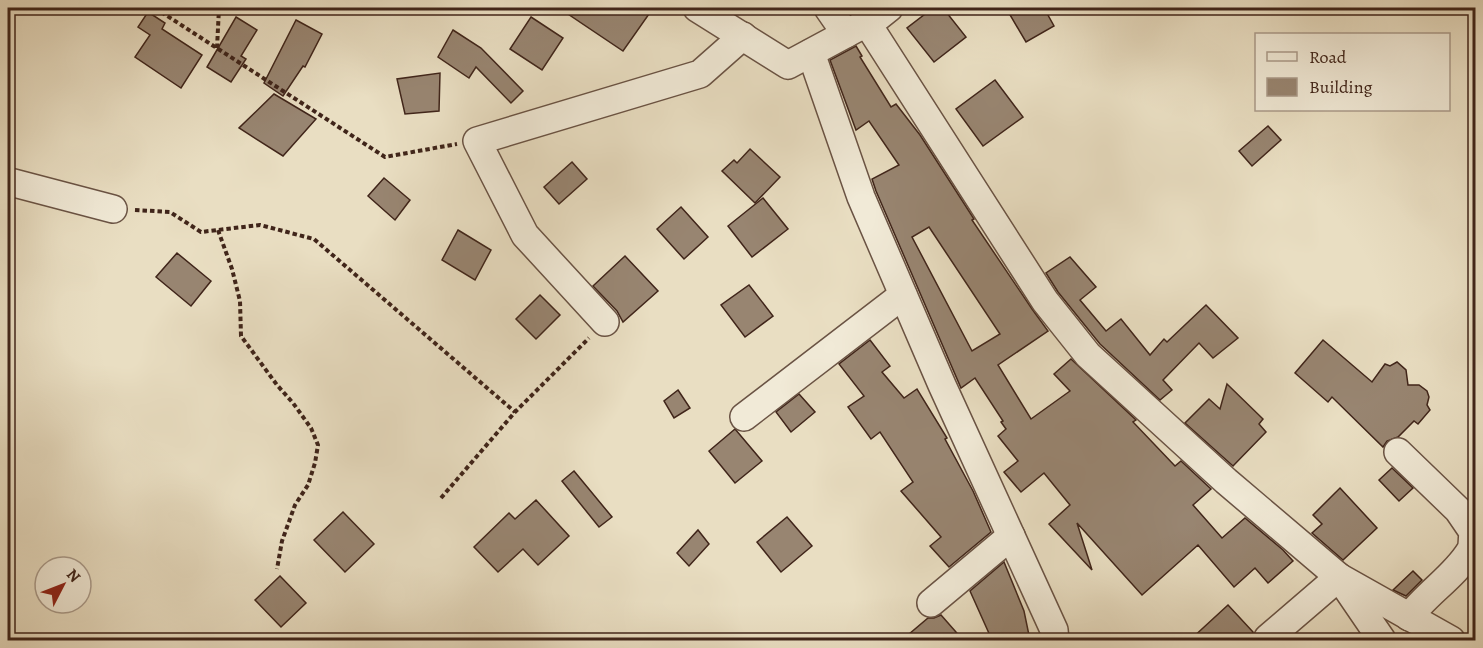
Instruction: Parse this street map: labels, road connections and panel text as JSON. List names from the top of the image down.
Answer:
{
  "legend": ["Road", "Building"],
  "north": "top right"
}
